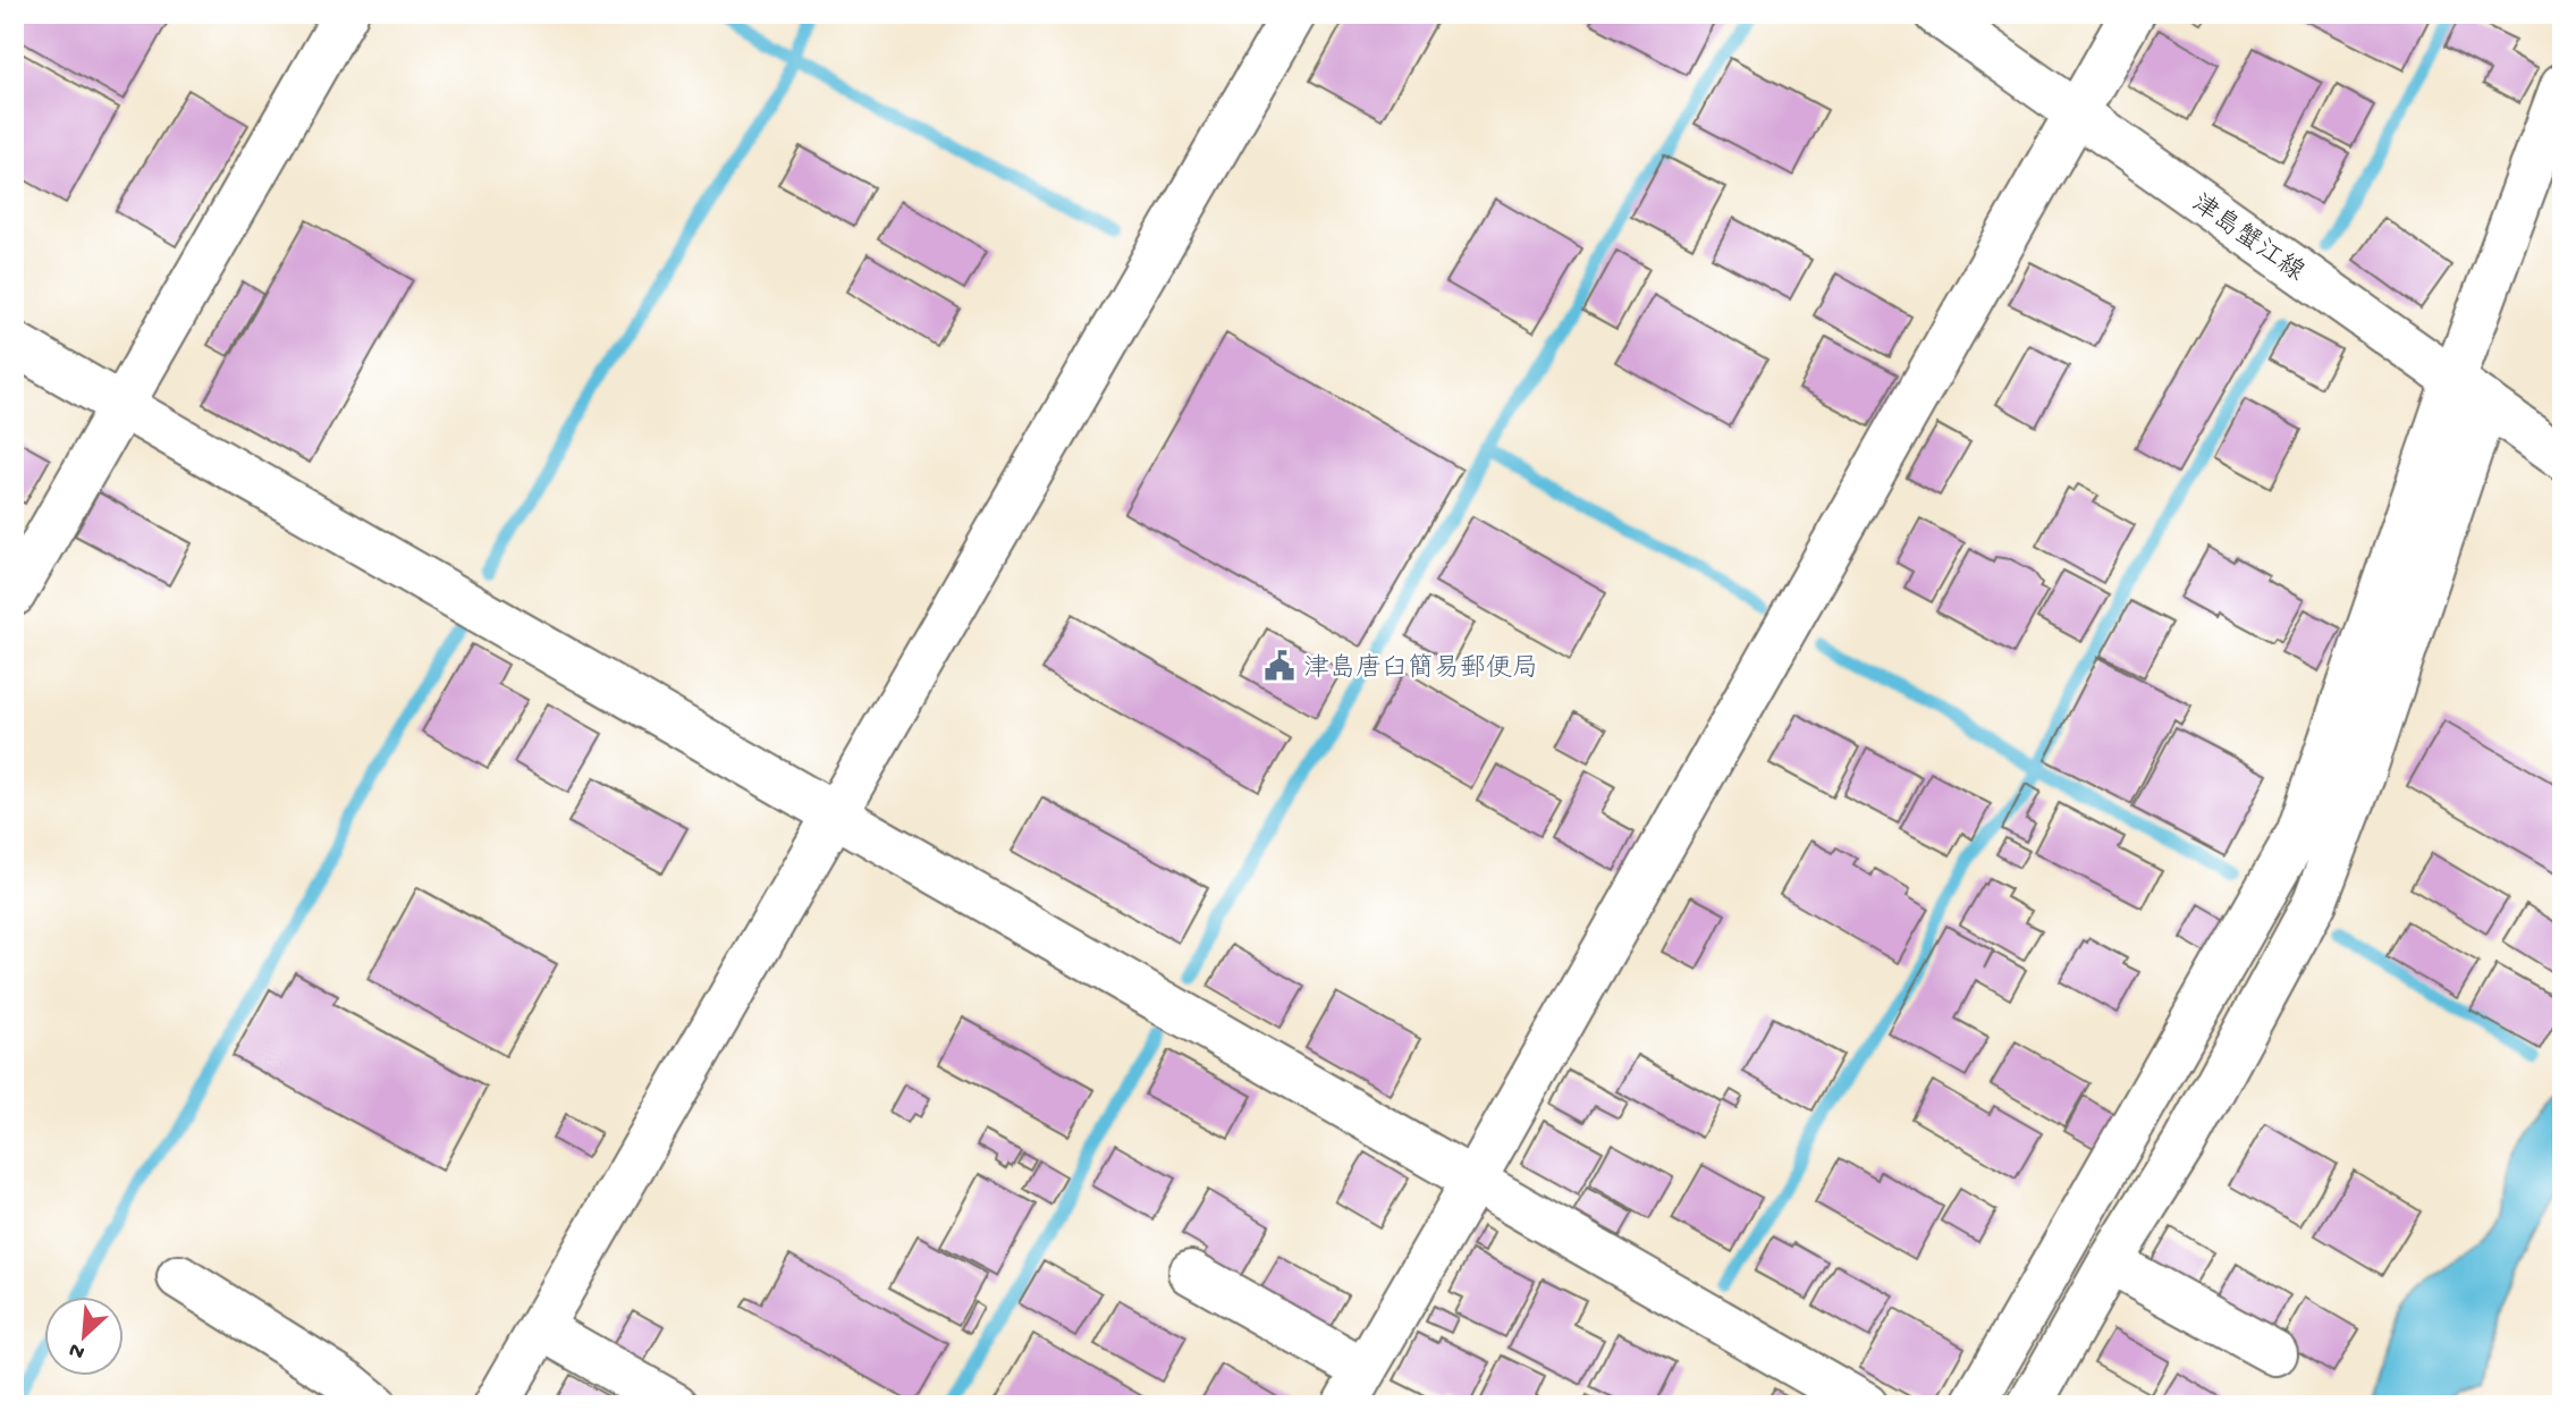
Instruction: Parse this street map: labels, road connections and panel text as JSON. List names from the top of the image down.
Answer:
{
  "streets": {
    "street": ["津島蟹江線"]
  },
  "places": {
    "public building": ["津島唐臼簡易郵便局"]
  },
  "north": "bottom left"
}
